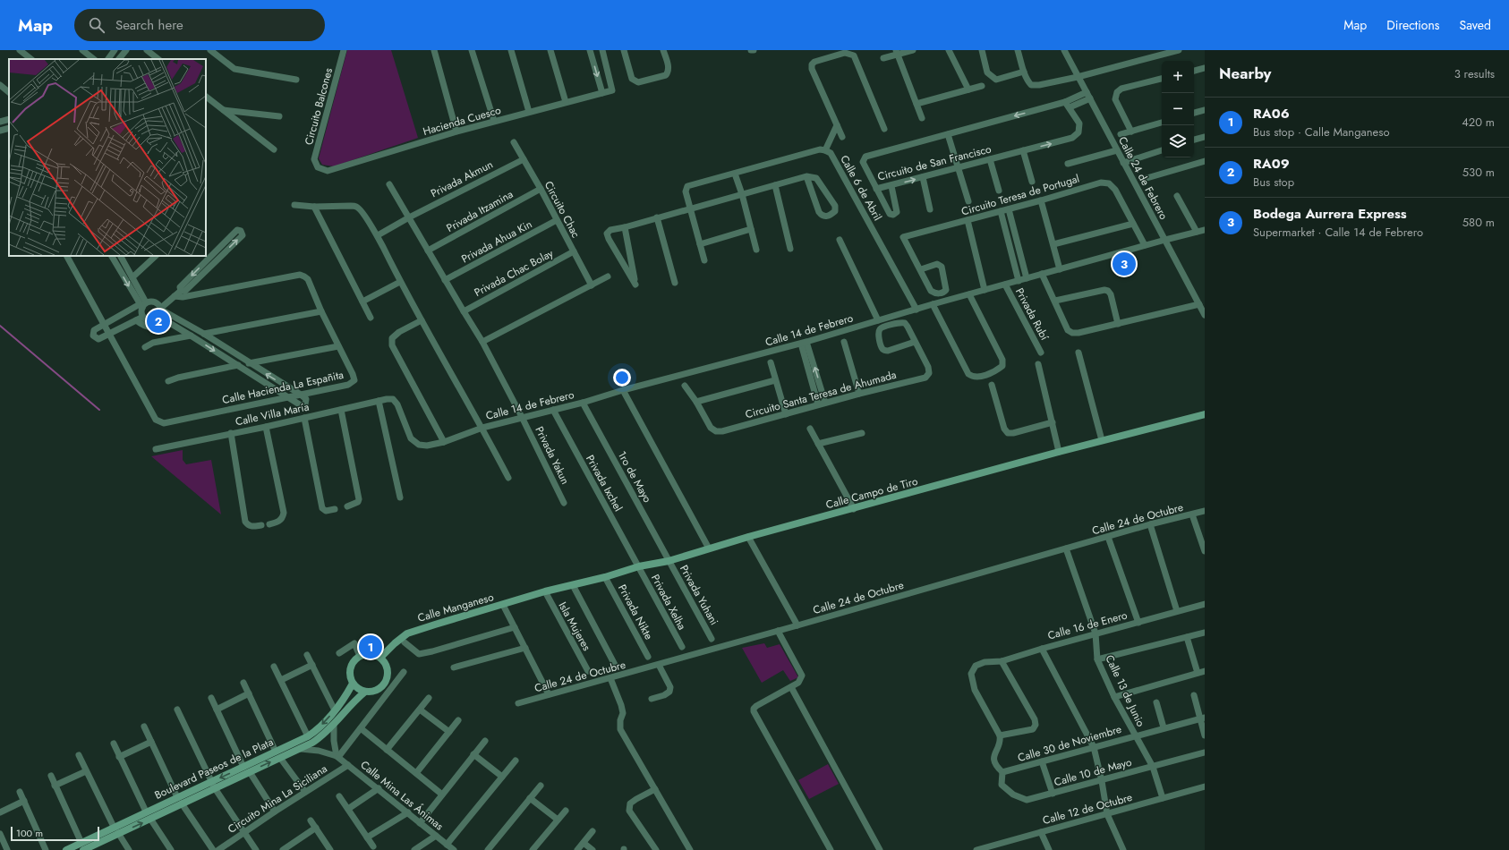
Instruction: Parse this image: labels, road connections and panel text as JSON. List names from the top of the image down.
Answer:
{
  "streets": {
    "street": [
      "Circuito Balcones",
      "Hacienda Cuesco",
      "Circuito de San Francisco",
      "Calle 24 de Febrero",
      "Privada Akmun",
      "Calle 6 de Abril",
      "Circuito Teresa de Portugal",
      "Circuito Chac",
      "Privada Itzamina",
      "Privada Ahua Kin",
      "Privada Chac Bolay",
      "Privada Rubí",
      "Calle 14 de Febrero",
      "Calle Hacienda La Españita",
      "Circuito Santa Teresa de Ahumada",
      "Calle Villa María",
      "Privada Yakun",
      "1ro de Mayo",
      "Privada Ixchel",
      "Calle Campo de Tiro",
      "Calle 24 de Octubre",
      "Privada Yuhani",
      "Privada Xelha",
      "Calle Manganeso",
      "Privada Nikte",
      "Calle 16 de Enero",
      "Isla Mujeres",
      "Calle 13 de Junio",
      "Calle 30 de Noviembre",
      "Boulevard Paseos de la Plata",
      "Calle 10 de Mayo",
      "Calle Mina Las Ánimas",
      "Circuito Mina La Siciliana",
      "Calle 12 de Octubre"
    ]
  },
  "crossings": [
    ["Circuito Balcones", "Hacienda Cuesco"],
    ["Circuito de San Francisco", "Calle 24 de Febrero"],
    ["Calle 24 de Febrero", "Calle 14 de Febrero"],
    ["Privada Akmun", "Circuito Chac"],
    ["Privada Akmun", "Privada Yakun"],
    ["Calle 6 de Abril", "Calle 14 de Febrero"],
    ["Circuito Teresa de Portugal", "Calle 14 de Febrero"],
    ["Circuito Chac", "Privada Itzamina"],
    ["Circuito Chac", "Privada Ahua Kin"],
    ["Circuito Chac", "Privada Chac Bolay"],
    ["Privada Itzamina", "Privada Yakun"],
    ["Privada Ahua Kin", "Privada Yakun"],
    ["Privada Chac Bolay", "Privada Yakun"],
    ["Privada Rubí", "Calle 14 de Febrero"],
    ["Calle 14 de Febrero", "Calle Villa María"],
    ["Calle 14 de Febrero", "Privada Yakun"],
    ["Calle 14 de Febrero", "1ro de Mayo"],
    ["Calle 14 de Febrero", "Privada Ixchel"],
    ["1ro de Mayo", "Calle Campo de Tiro"],
    ["1ro de Mayo", "Privada Yuhani"],
    ["Privada Ixchel", "Calle Campo de Tiro"],
    ["Privada Ixchel", "Privada Xelha"],
    ["Calle Campo de Tiro", "Privada Yuhani"],
    ["Calle Campo de Tiro", "Privada Xelha"],
    ["Calle Campo de Tiro", "Calle Manganeso"],
    ["Calle Campo de Tiro", "Privada Nikte"],
    ["Calle Campo de Tiro", "Isla Mujeres"],
    ["Calle 24 de Octubre", "Calle 13 de Junio"],
    ["Calle Manganeso", "Isla Mujeres"],
    ["Calle Manganeso", "Boulevard Paseos de la Plata"],
    ["Calle 16 de Enero", "Calle 13 de Junio"],
    ["Calle 13 de Junio", "Calle 30 de Noviembre"],
    ["Calle 13 de Junio", "Calle 10 de Mayo"],
    ["Calle 13 de Junio", "Calle 12 de Octubre"],
    ["Calle 30 de Noviembre", "Calle 10 de Mayo"],
    ["Boulevard Paseos de la Plata", "Calle Mina Las Ánimas"],
    ["Calle Mina Las Ánimas", "Circuito Mina La Siciliana"]
  ],
  "scale_bar": "100 m",
  "page": {
    "header": "Map",
    "search": "Search here",
    "nav": ["Map", "Directions", "Saved"],
    "heading": ["Nearby", "3 results"],
    "map_buttons": ["+", "−"],
    "list": [
      {
        "mark": "1",
        "name": "RA06",
        "note": "Bus stop · Calle Manganeso",
        "value": "420 m"
      },
      {
        "mark": "2",
        "name": "RA09",
        "note": "Bus stop",
        "value": "530 m"
      },
      {
        "mark": "3",
        "name": "Bodega Aurrera Express",
        "note": "Supermarket · Calle 14 de Febrero",
        "value": "580 m"
      }
    ],
    "pins": ["3", "2", "1"],
    "scale": "100 m"
  }
}
